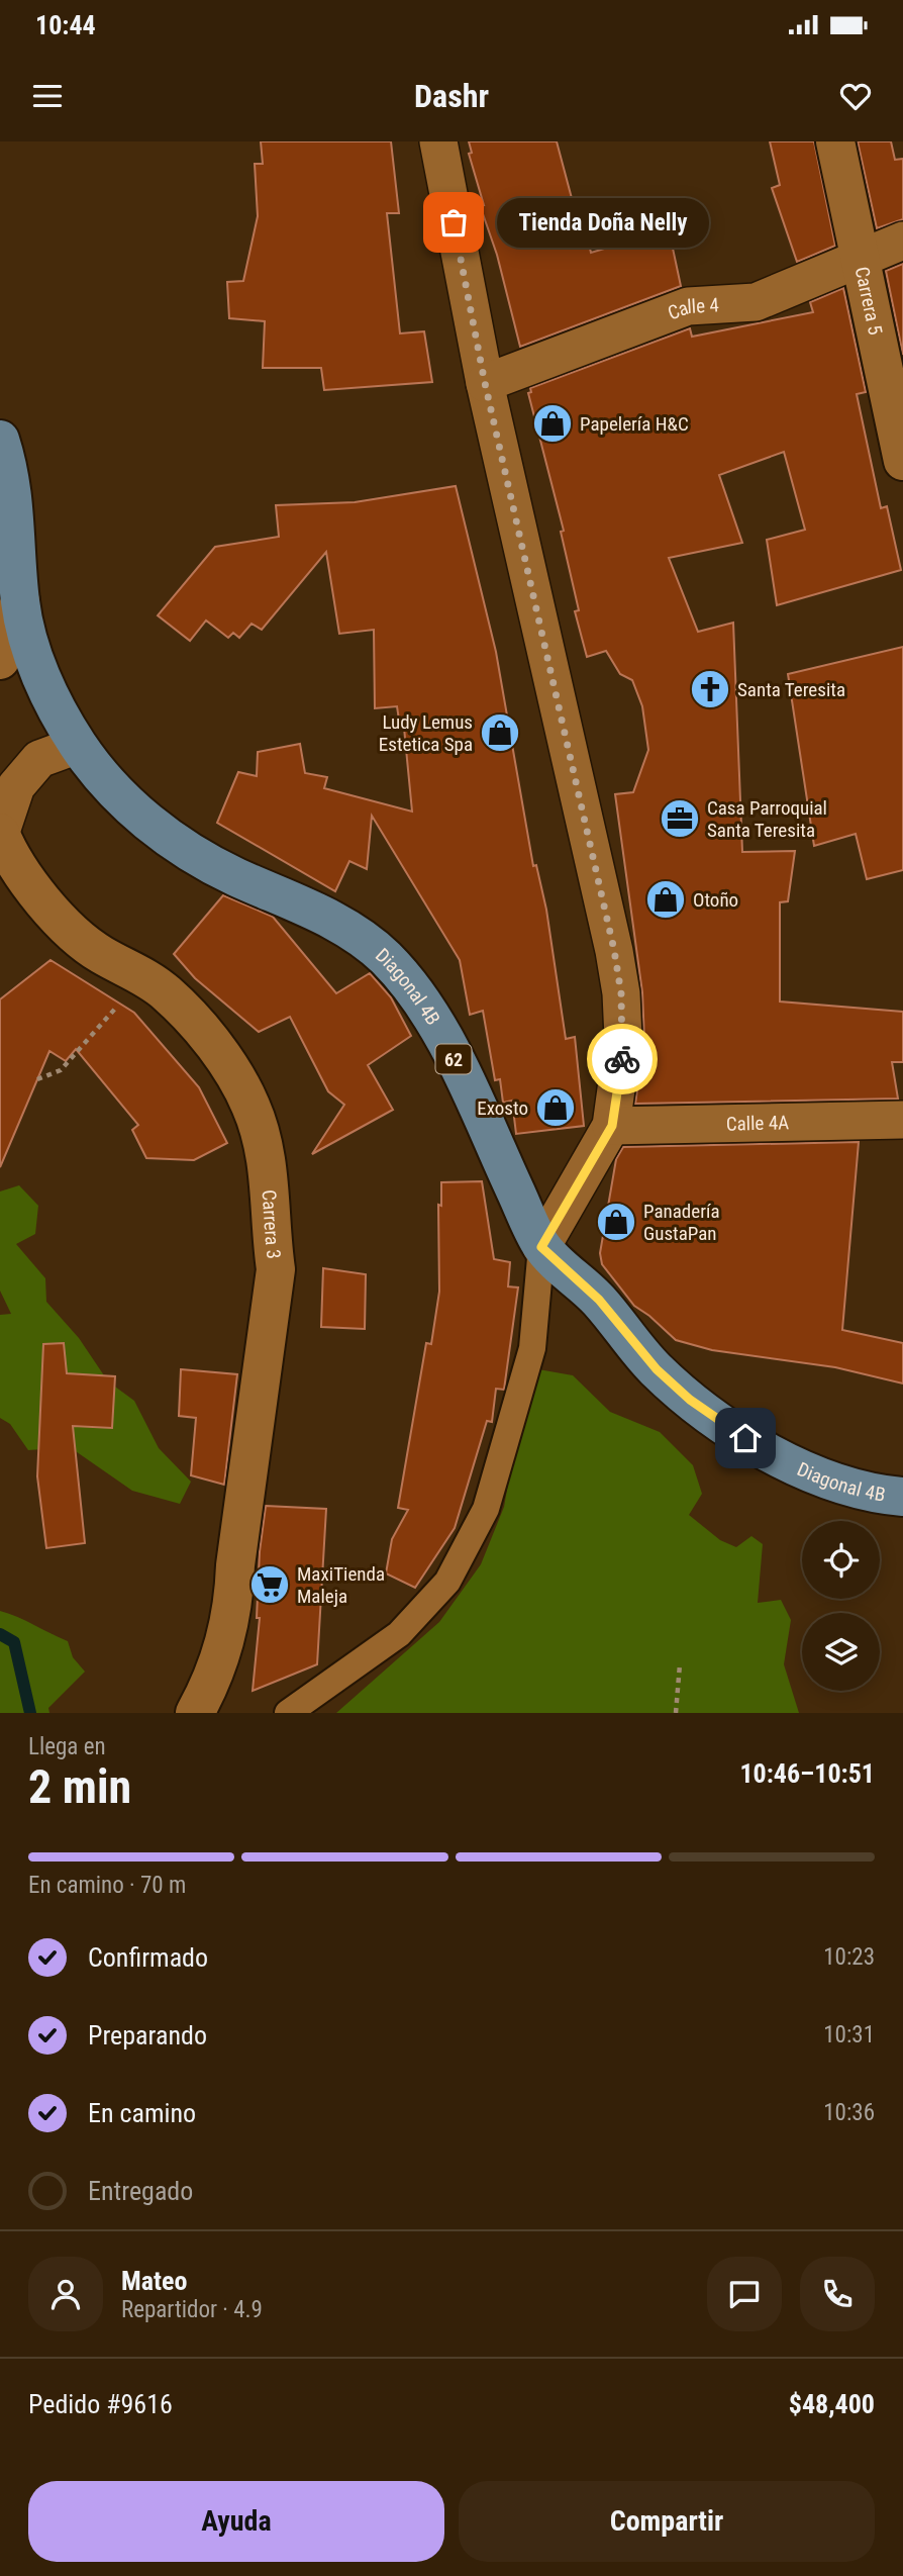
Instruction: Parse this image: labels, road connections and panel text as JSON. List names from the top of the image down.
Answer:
{
  "streets": {
    "main road": ["Diagonal 4B", "62"],
    "street": [
      "Carrera 5",
      "Calle 4",
      "Calle 4A",
      "Carrera 3"
    ]
  },
  "crossings": [
    ["Carrera 5", "Calle 4"],
    ["Diagonal 4B", "62"]
  ],
  "places": {
    "other": ["Tienda Doña Nelly"],
    "shop": [
      "Papelería H&C",
      "Ludy Lemus Estetica Spa",
      "Otoño",
      "Exosto",
      "Panadería GustaPan"
    ],
    "church": ["Santa Teresita"],
    "office": ["Casa Parroquial Santa Teresita"],
    "supermarket": ["MaxiTienda Maleja"]
  },
  "page": {
    "status": "10:44",
    "header": "Dashr",
    "bubble": "Tienda Doña Nelly",
    "heading": ["2 min", "Llega en", "10:46–10:51"],
    "panel": [
      "Mateo",
      "Repartidor · 4.9",
      "Pedido #9616",
      "$48,400"
    ],
    "bar": "En camino · 70 m",
    "list": [
      ["Confirmado", "10:23"],
      ["Preparando", "10:31"],
      ["En camino", "10:36"],
      "Entregado"
    ],
    "buttons": ["Ayuda", "Compartir"]
  }
}
